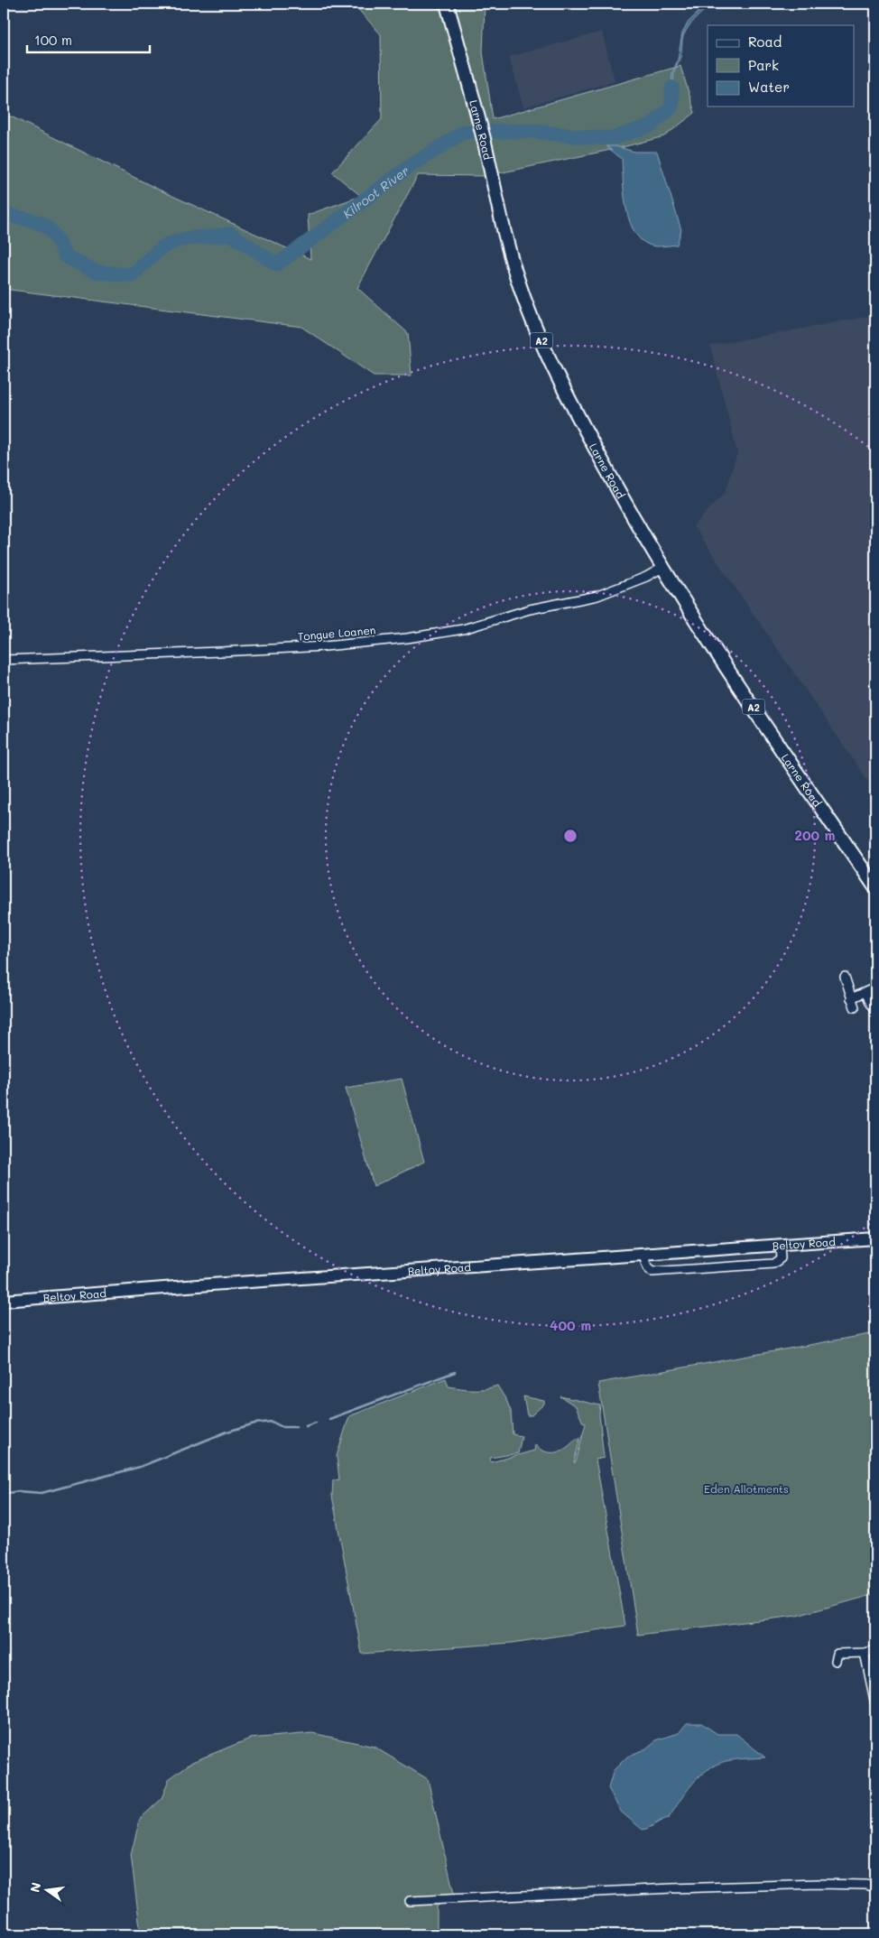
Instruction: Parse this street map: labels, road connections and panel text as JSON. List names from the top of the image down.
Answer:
{
  "streets": {
    "main road": ["Larne Road", "A2", "Beltoy Road"],
    "street": ["Tongue Loanen"]
  },
  "crossings": [
    ["Larne Road", "Tongue Loanen"]
  ],
  "water": ["Kilroot River"],
  "parks": ["Eden Allotments"],
  "legend": ["Road", "Park", "Water"],
  "scale_bar": "100 m",
  "north": "left",
  "rings": ["200 m", "400 m"]
}
